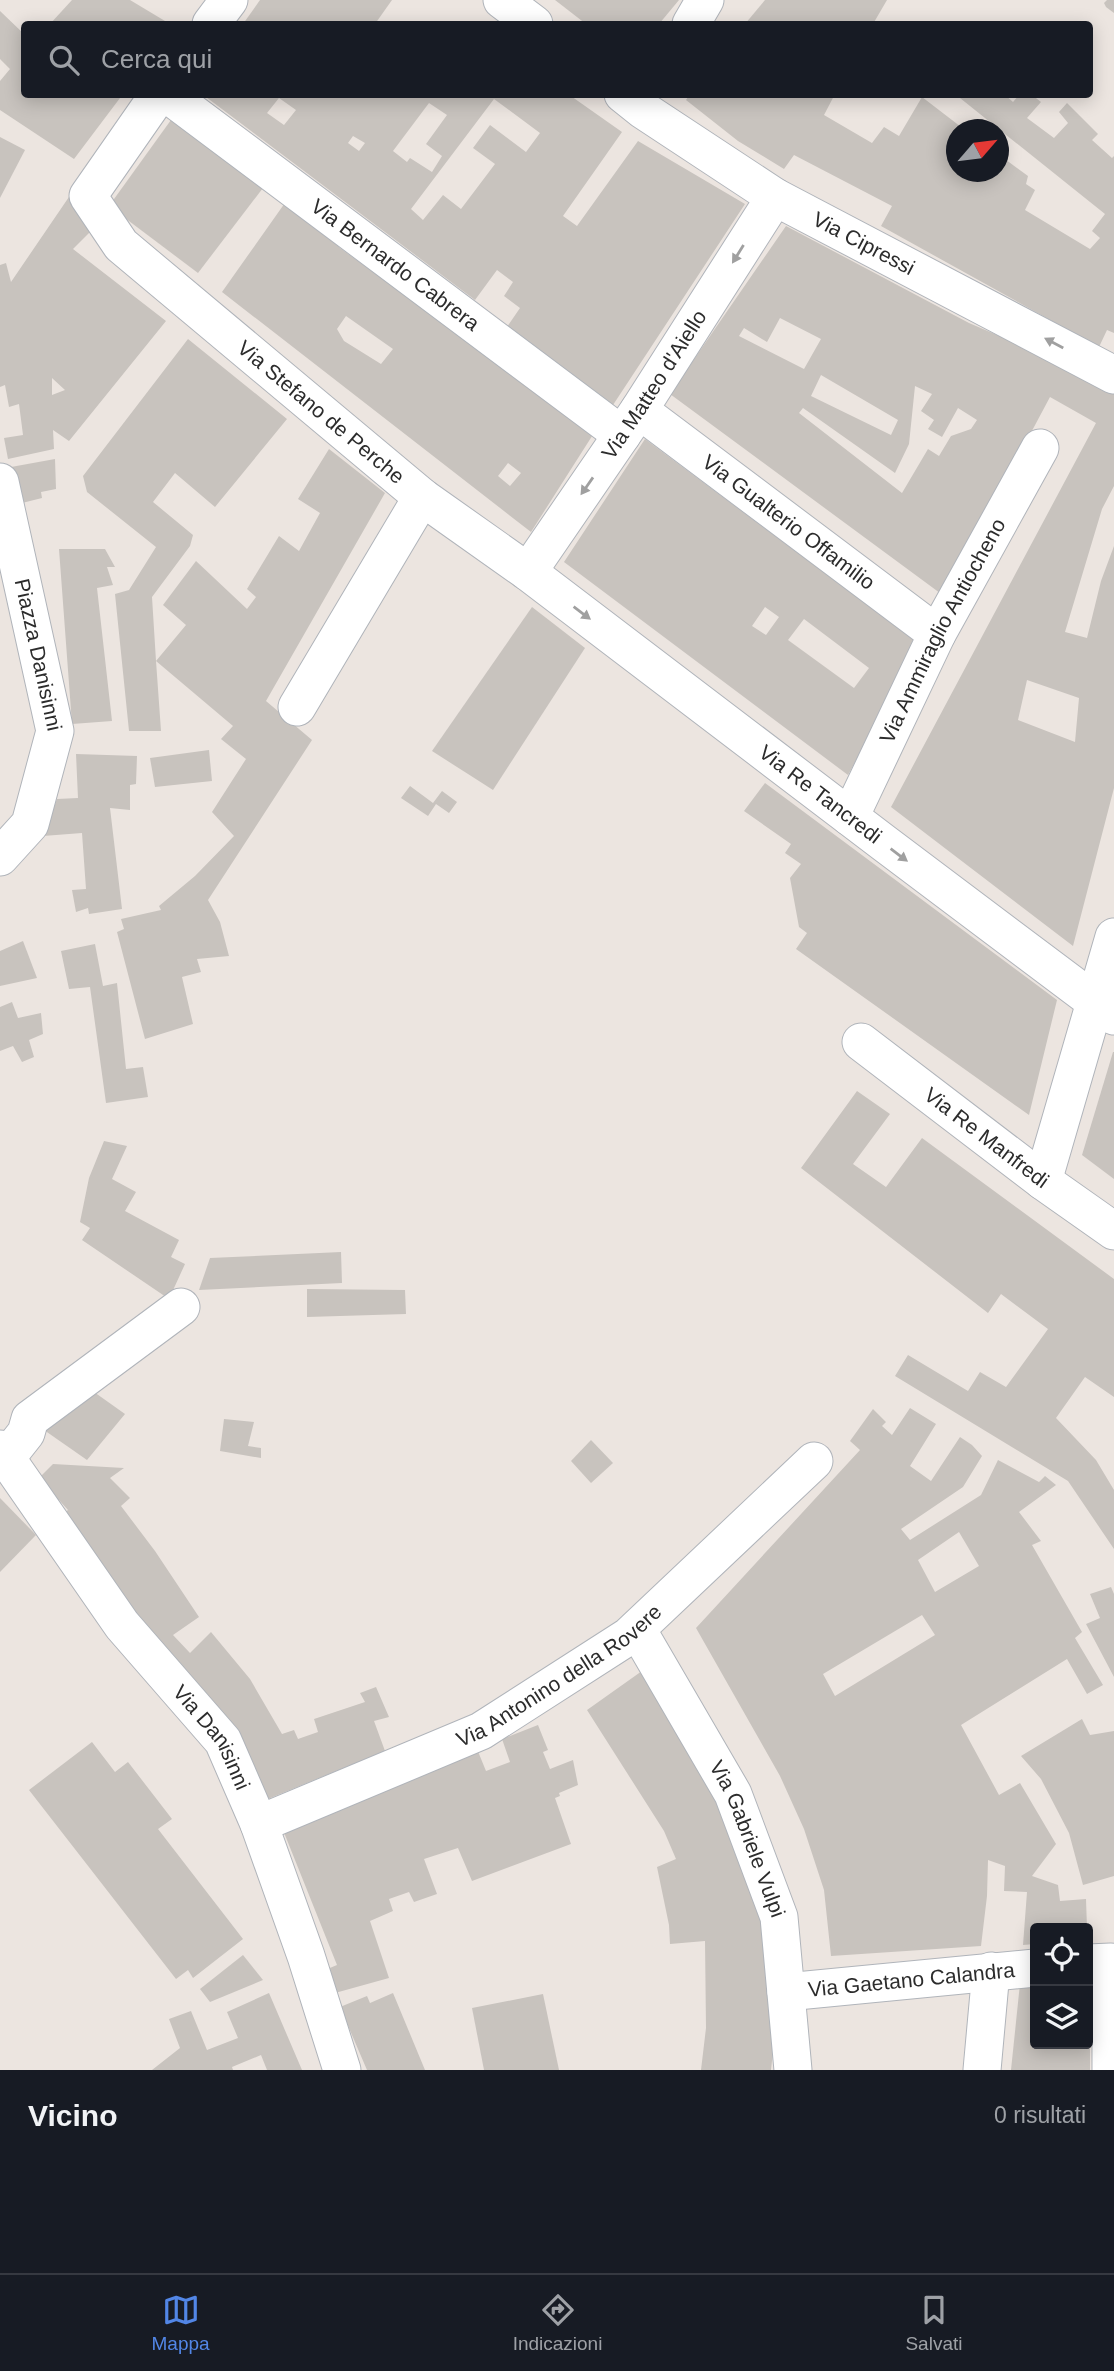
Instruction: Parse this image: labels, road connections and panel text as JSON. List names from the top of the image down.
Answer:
{
  "streets": {
    "street": [
      "Via Cipressi",
      "Via Bernardo Cabrera",
      "Via Matteo d'Aiello",
      "Via Stefano de Perche",
      "Via Gualterio Offamilio",
      "Via Ammiraglio Antiocheno",
      "Piazza Danisinni",
      "Via Re Tancredi",
      "Via Re Manfredi",
      "Via Antonino della Rovere",
      "Via Danisinni",
      "Via Gabriele Vulpi",
      "Via Gaetano Calandra"
    ]
  },
  "crossings": [
    ["Via Cipressi", "Via Matteo d'Aiello"],
    ["Via Bernardo Cabrera", "Via Matteo d'Aiello"],
    ["Via Bernardo Cabrera", "Via Gualterio Offamilio"],
    ["Via Matteo d'Aiello", "Via Stefano de Perche"],
    ["Via Matteo d'Aiello", "Via Gualterio Offamilio"],
    ["Via Matteo d'Aiello", "Via Re Tancredi"],
    ["Via Stefano de Perche", "Via Re Tancredi"],
    ["Via Gualterio Offamilio", "Via Ammiraglio Antiocheno"],
    ["Via Ammiraglio Antiocheno", "Via Re Tancredi"],
    ["Via Antonino della Rovere", "Via Danisinni"],
    ["Via Antonino della Rovere", "Via Gabriele Vulpi"],
    ["Via Gabriele Vulpi", "Via Gaetano Calandra"]
  ],
  "one_way": ["Via Cipressi", "Via Matteo d'Aiello", "Via Re Tancredi"],
  "north": "top right",
  "page": {
    "search": "Cerca qui",
    "heading": ["Vicino", "0 risultati"],
    "nav": ["Mappa", "Indicazioni", "Salvati"]
  }
}
